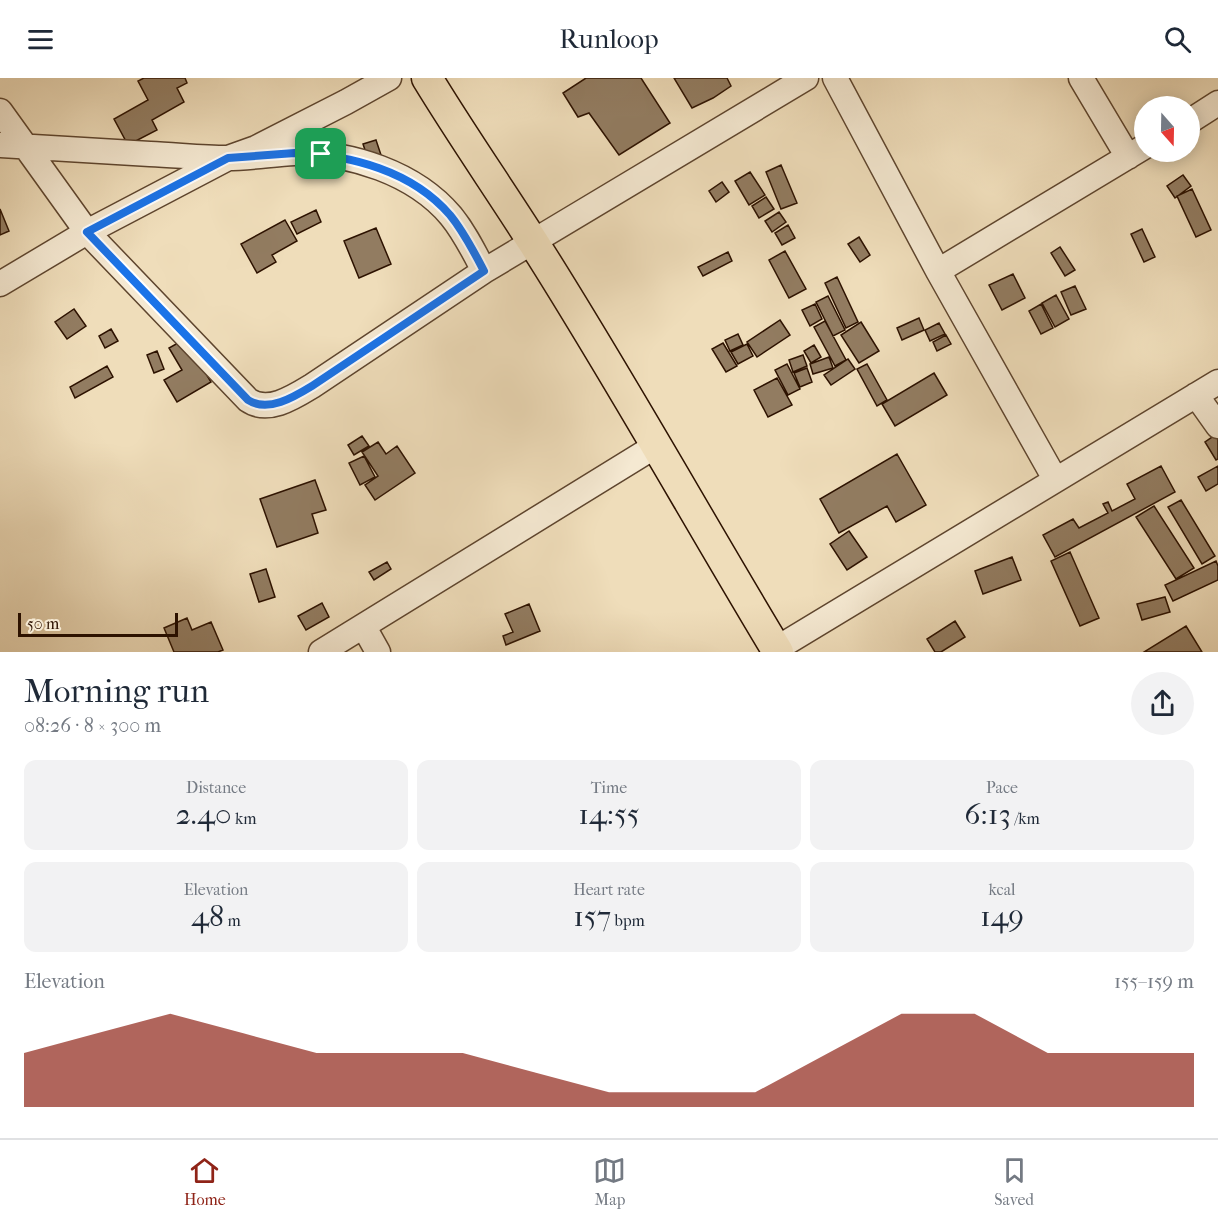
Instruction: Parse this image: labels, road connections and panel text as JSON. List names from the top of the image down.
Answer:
{
  "scale_bar": "50 m",
  "north": "bottom",
  "page": {
    "header": "Runloop",
    "scale": "50 m",
    "heading": ["Morning run", "08:26 · 8 × 300 m"],
    "stats": [
      ["Distance", "2.40 km"],
      ["Time", "14:55"],
      ["Pace", "6:13 /km"],
      ["Elevation", "48 m"],
      ["Heart rate", "157 bpm"],
      ["kcal", "149"]
    ],
    "chart": ["Elevation", "155–159 m"],
    "tabs": ["Home", "Map", "Saved"]
  }
}
